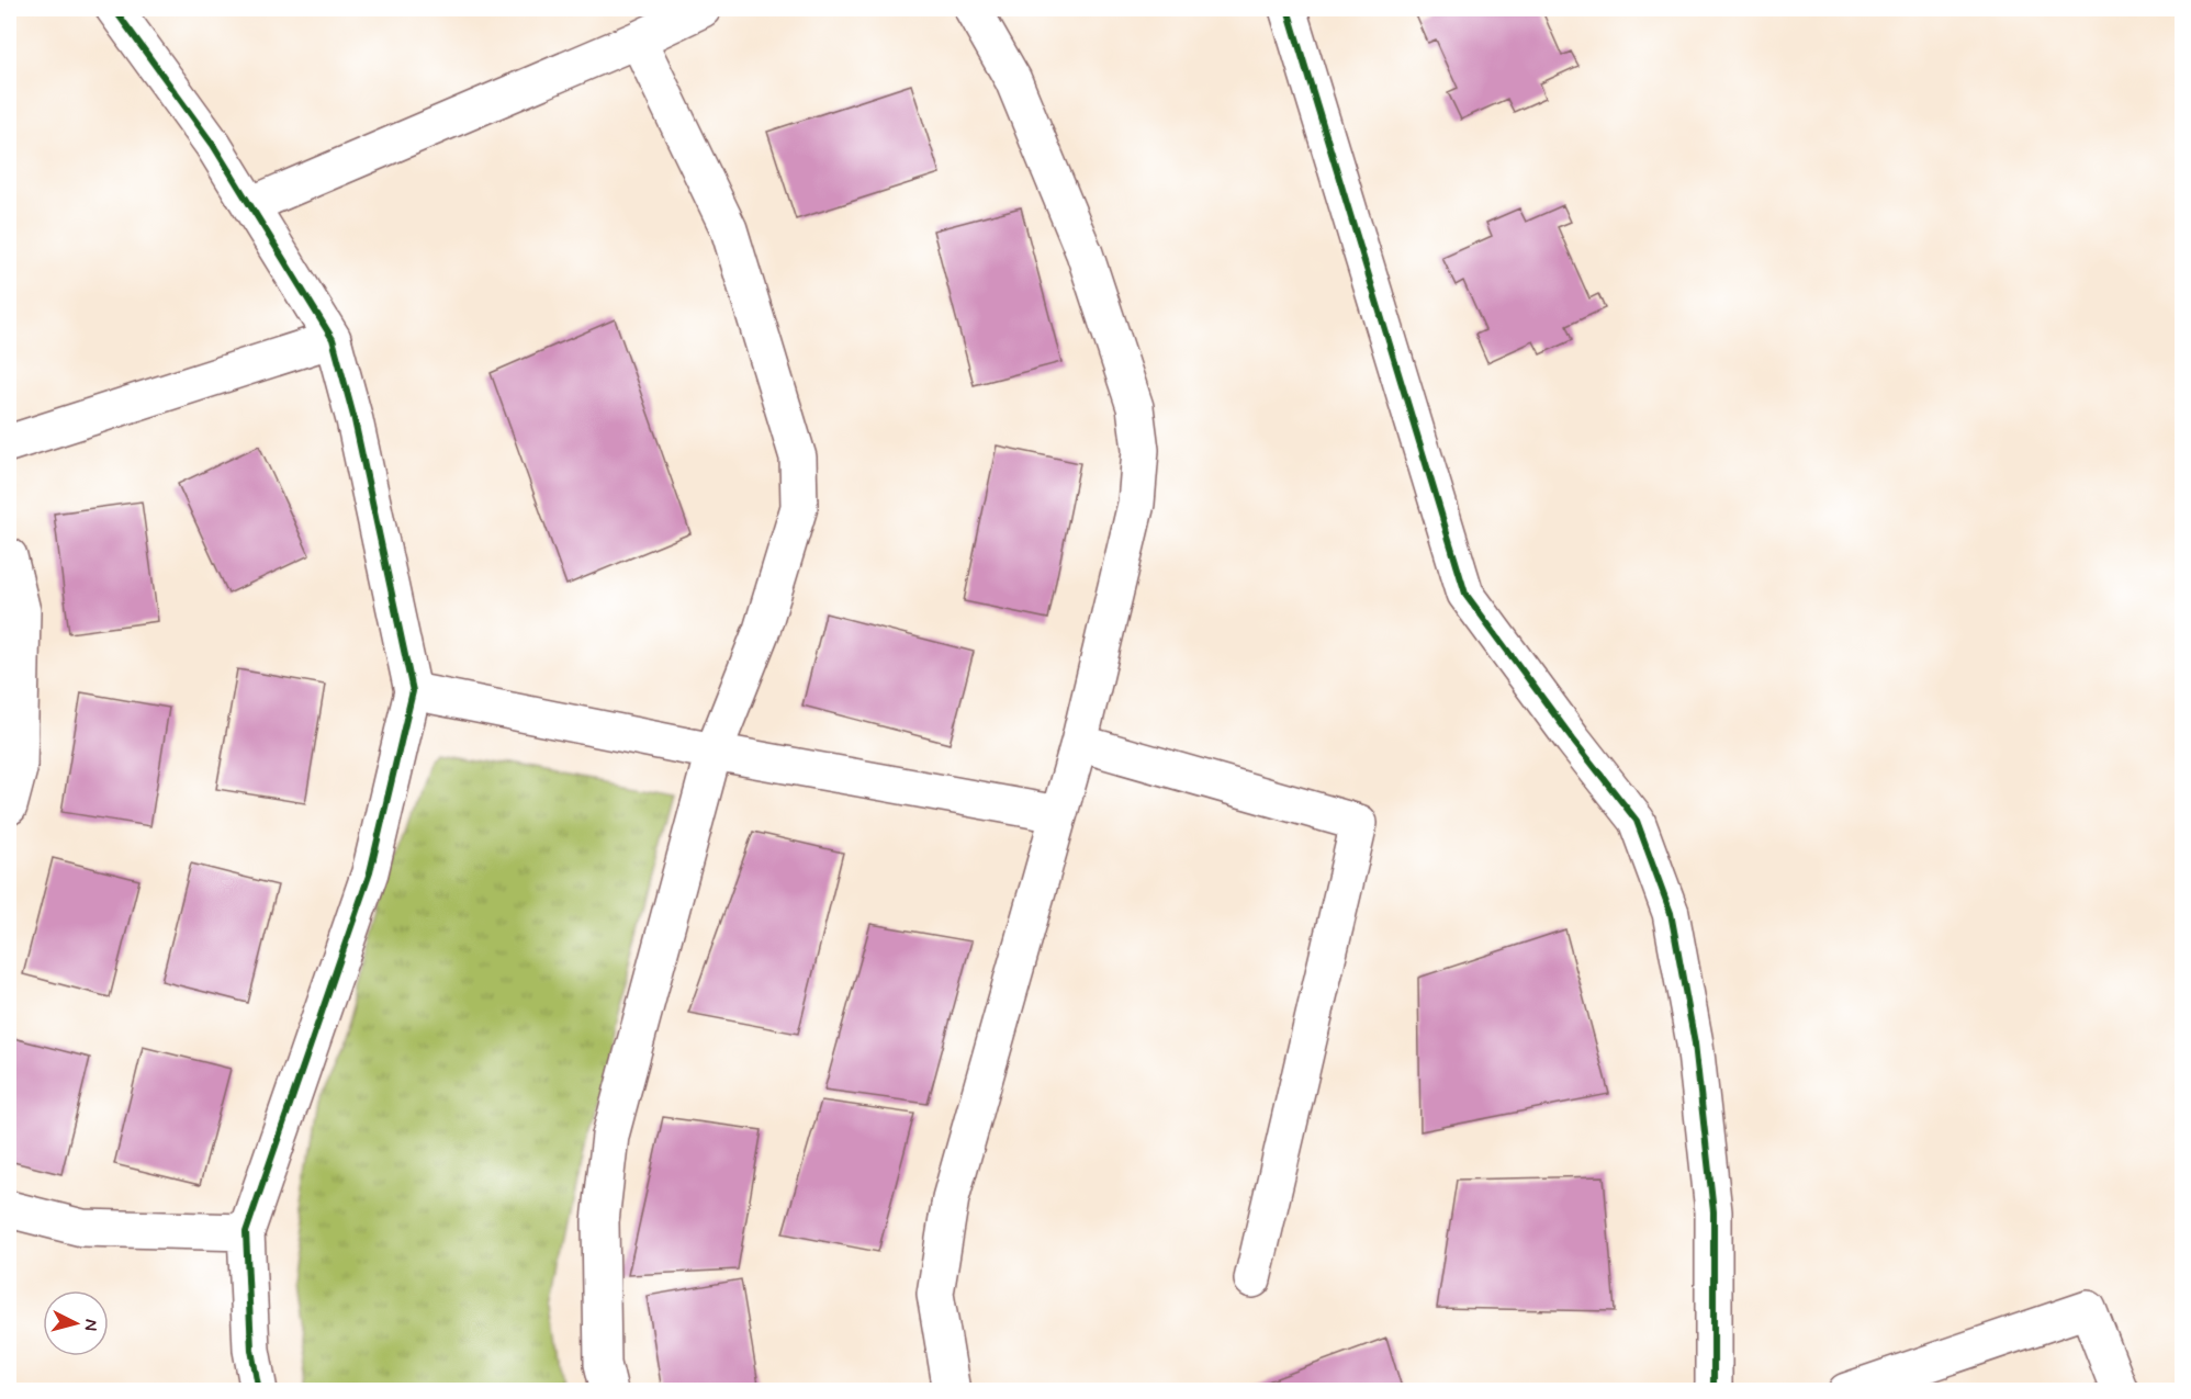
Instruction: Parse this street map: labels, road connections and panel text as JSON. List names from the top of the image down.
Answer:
{
  "north": "right"
}
